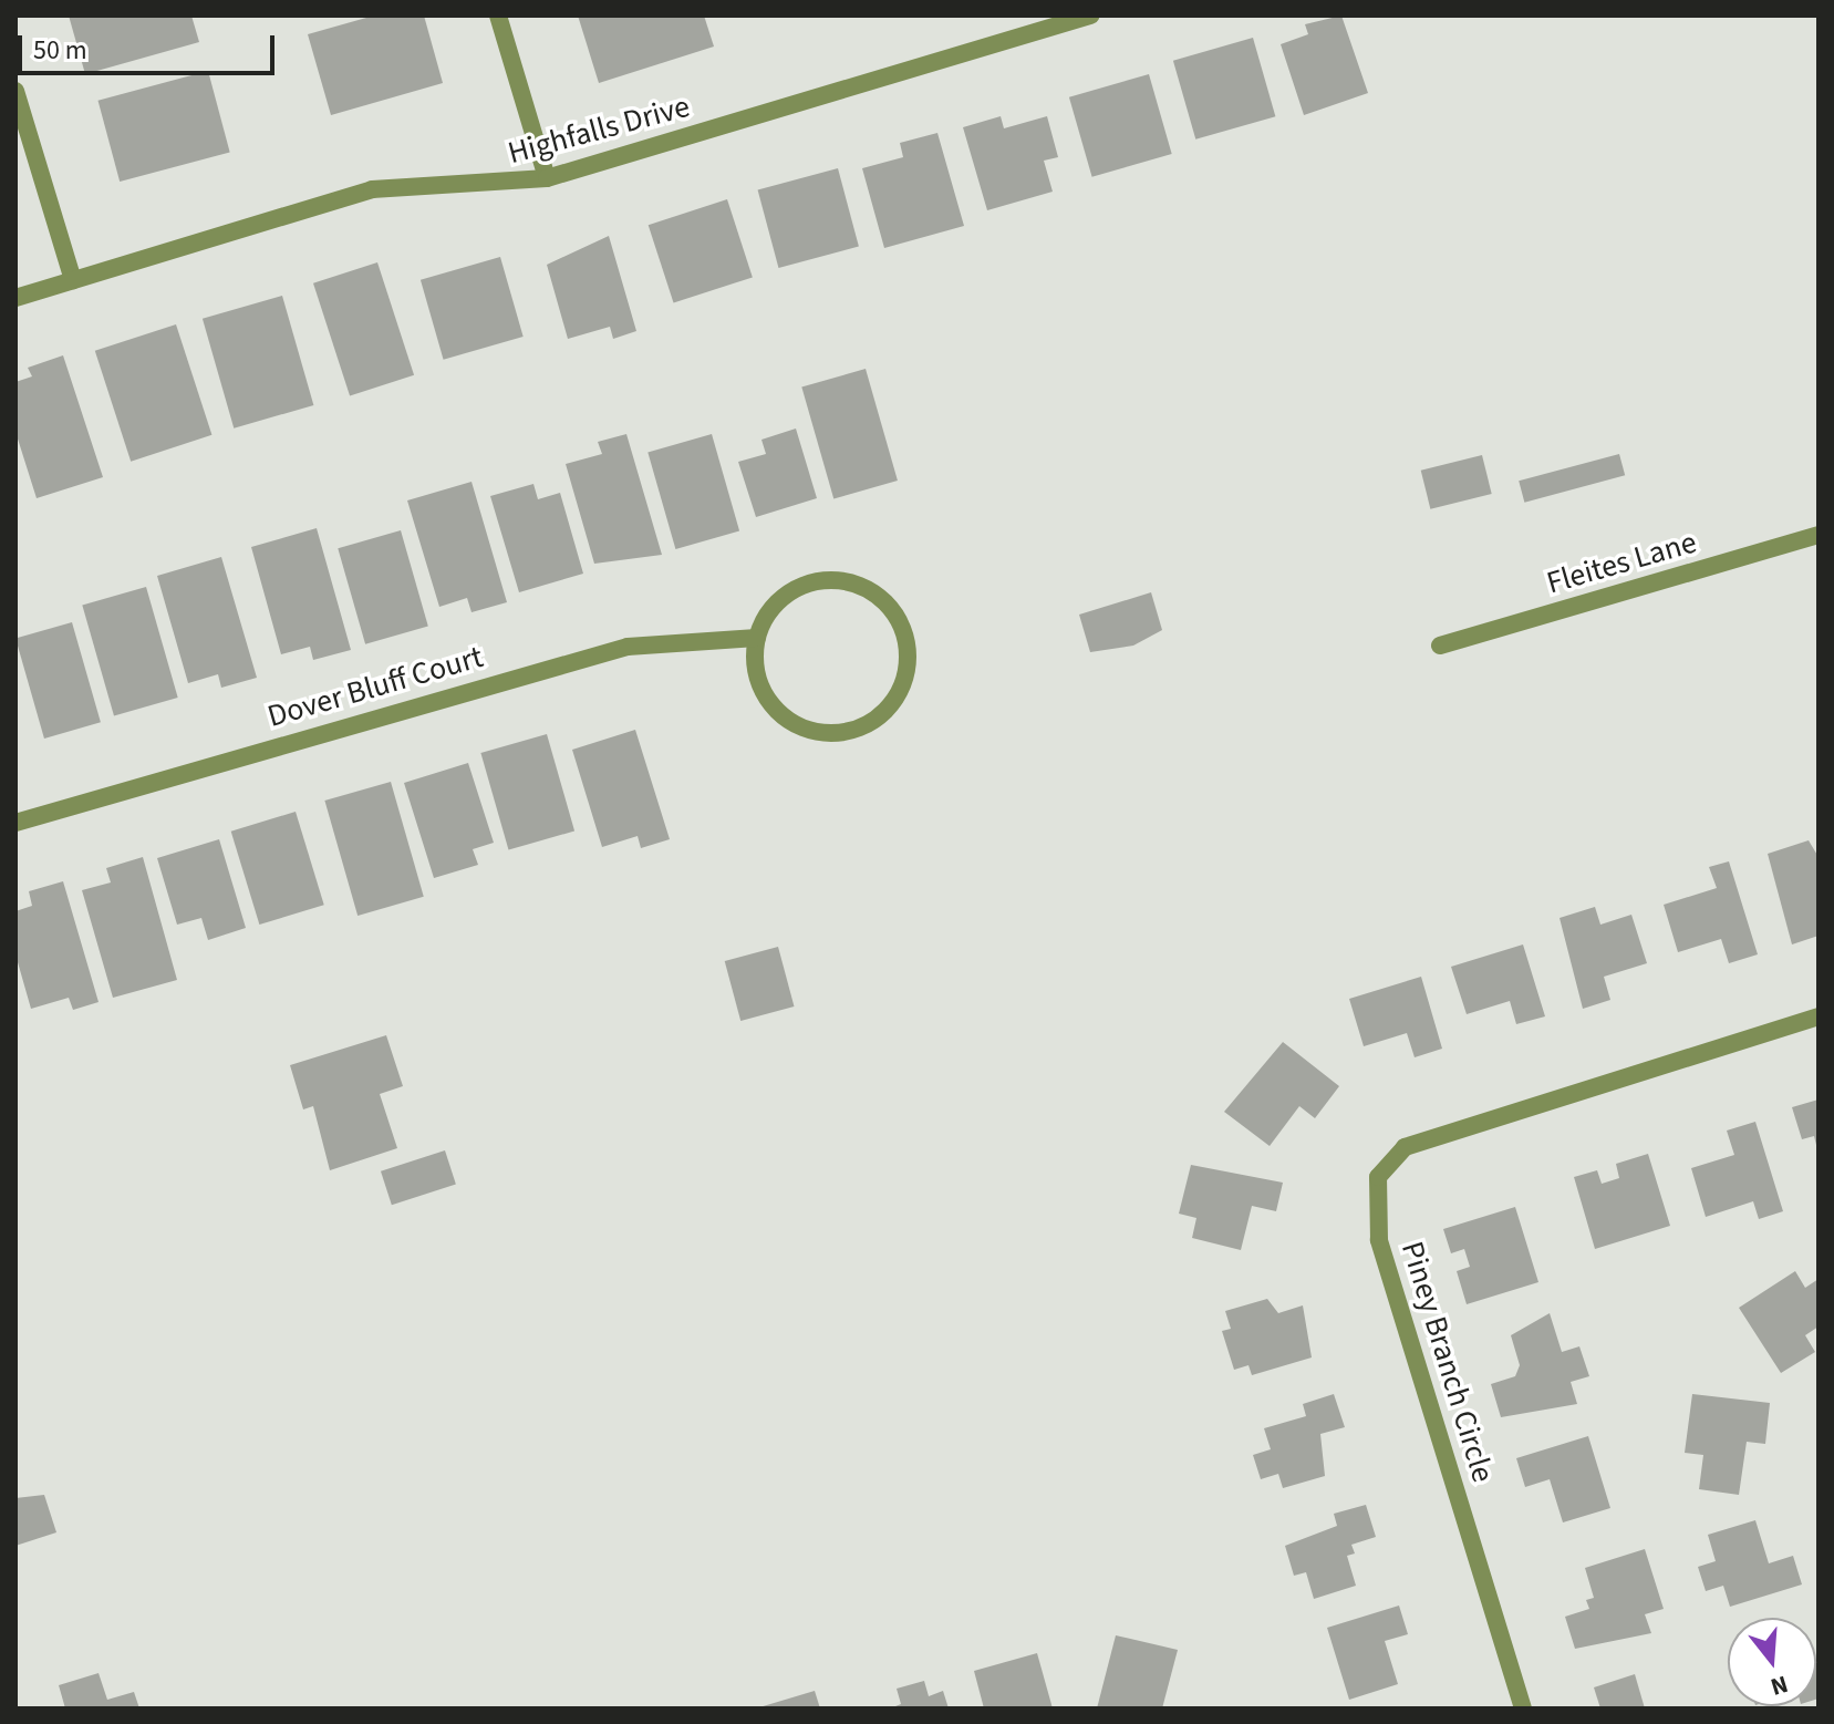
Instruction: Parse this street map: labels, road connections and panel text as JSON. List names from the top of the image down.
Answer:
{
  "streets": {
    "street": [
      "Highfalls Drive",
      "Fleites Lane",
      "Dover Bluff Court",
      "Piney Branch Circle"
    ]
  },
  "scale_bar": "50 m",
  "north": "bottom"
}
